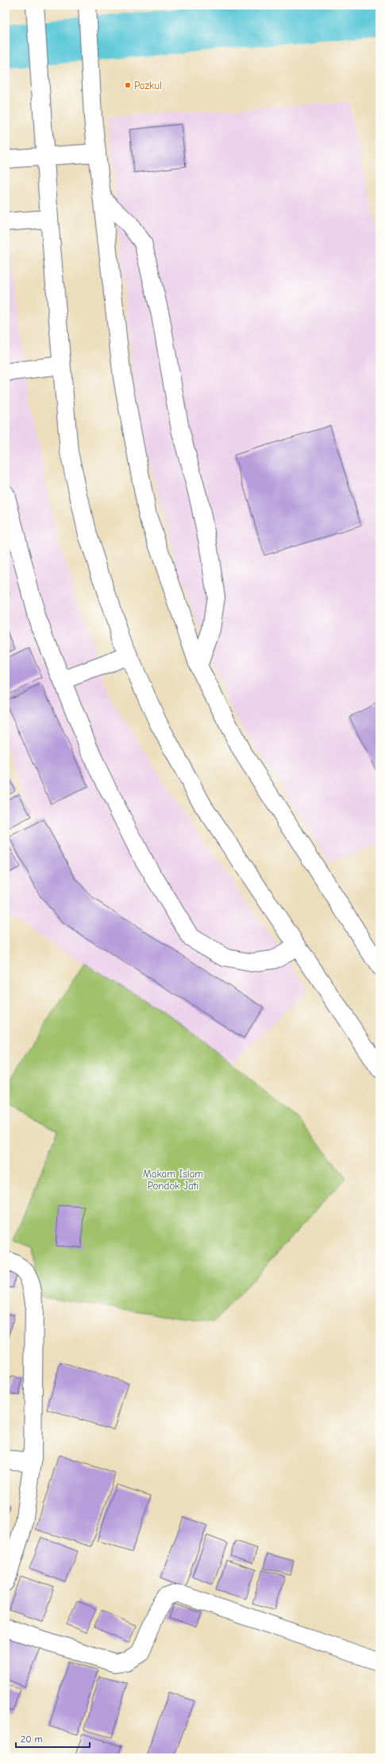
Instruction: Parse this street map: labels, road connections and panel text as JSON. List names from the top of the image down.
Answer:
{
  "parks": ["Makam Islam Pondok Jati"],
  "places": ["Pazkul"],
  "scale_bar": "20 m"
}
